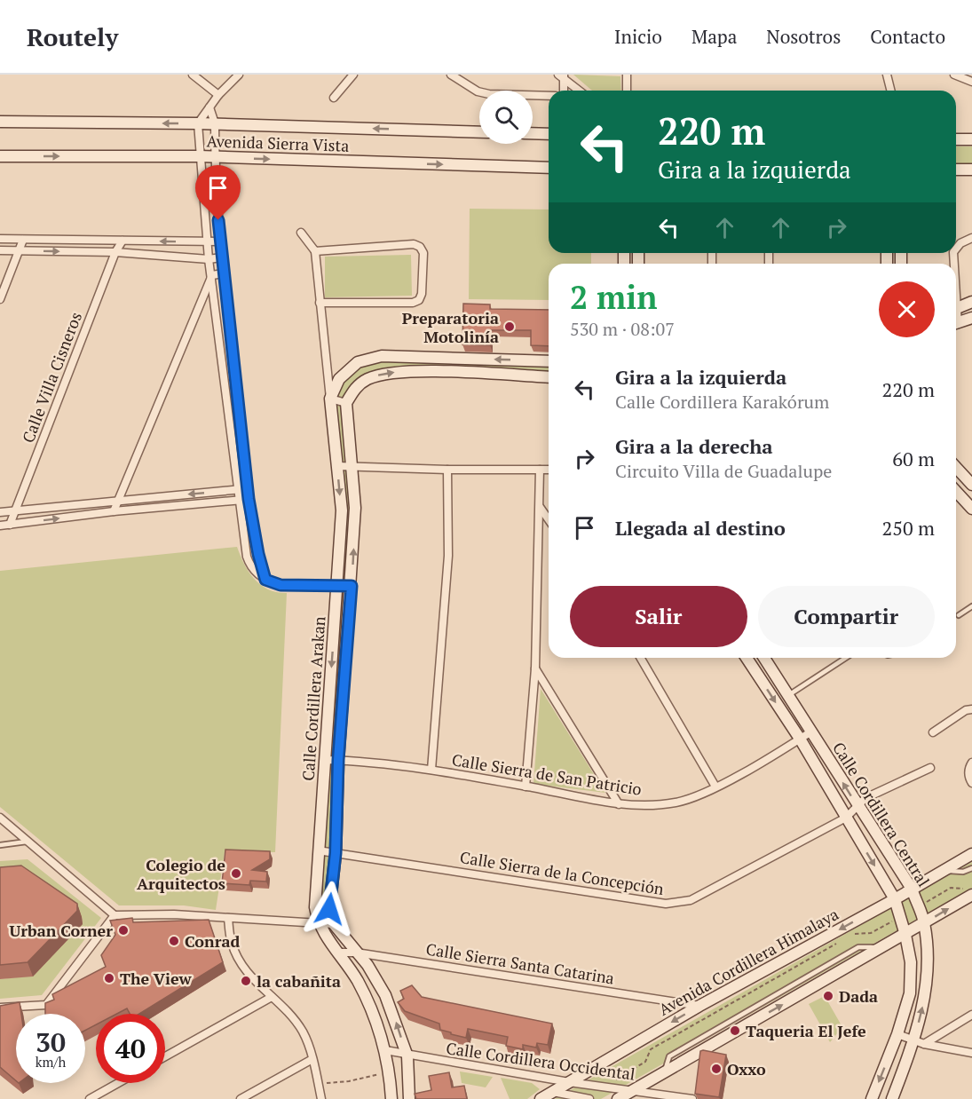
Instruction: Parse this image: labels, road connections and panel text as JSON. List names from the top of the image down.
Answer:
{
  "streets": {
    "street": [
      "Avenida Sierra Vista",
      "Calle Villa Cisneros",
      "Calle Cordillera Arakan",
      "Calle Sierra de San Patricio",
      "Calle Cordillera Central",
      "Calle Sierra de la Concepción",
      "Avenida Cordillera Himalaya",
      "Calle Sierra Santa Catarina",
      "Calle Cordillera Occidental"
    ]
  },
  "crossings": [
    ["Calle Cordillera Arakan", "Calle Sierra de San Patricio"],
    ["Calle Cordillera Arakan", "Calle Sierra de la Concepción"],
    ["Calle Cordillera Arakan", "Calle Sierra Santa Catarina"],
    ["Calle Cordillera Arakan", "Calle Cordillera Occidental"],
    ["Calle Sierra de San Patricio", "Calle Cordillera Central"],
    ["Calle Cordillera Central", "Calle Sierra de la Concepción"],
    ["Calle Cordillera Central", "Avenida Cordillera Himalaya"],
    ["Avenida Cordillera Himalaya", "Calle Sierra Santa Catarina"],
    ["Avenida Cordillera Himalaya", "Calle Cordillera Occidental"]
  ],
  "places": [
    "Preparatoria Motolinía",
    "Colegio de Arquitectos",
    "Urban Corner",
    "Conrad",
    "The View",
    "la cabañita",
    "Dada",
    "Taqueria El Jefe",
    "Oxxo"
  ],
  "page": {
    "header": "Routely",
    "nav": [
      "Inicio",
      "Mapa",
      "Nosotros",
      "Contacto"
    ],
    "turn": ["220 m", "Gira a la izquierda"],
    "heading": ["2 min", "530 m · 08:07"],
    "list": [
      {
        "name": "Gira a la izquierda",
        "note": "Calle Cordillera Karakórum",
        "value": "220 m"
      },
      {
        "name": "Gira a la derecha",
        "note": "Circuito Villa de Guadalupe",
        "value": "60 m"
      },
      {
        "name": "Llegada al destino",
        "value": "250 m"
      }
    ],
    "buttons": ["Salir", "Compartir"],
    "speed": "30 km/h",
    "limit": "40"
  }
}
